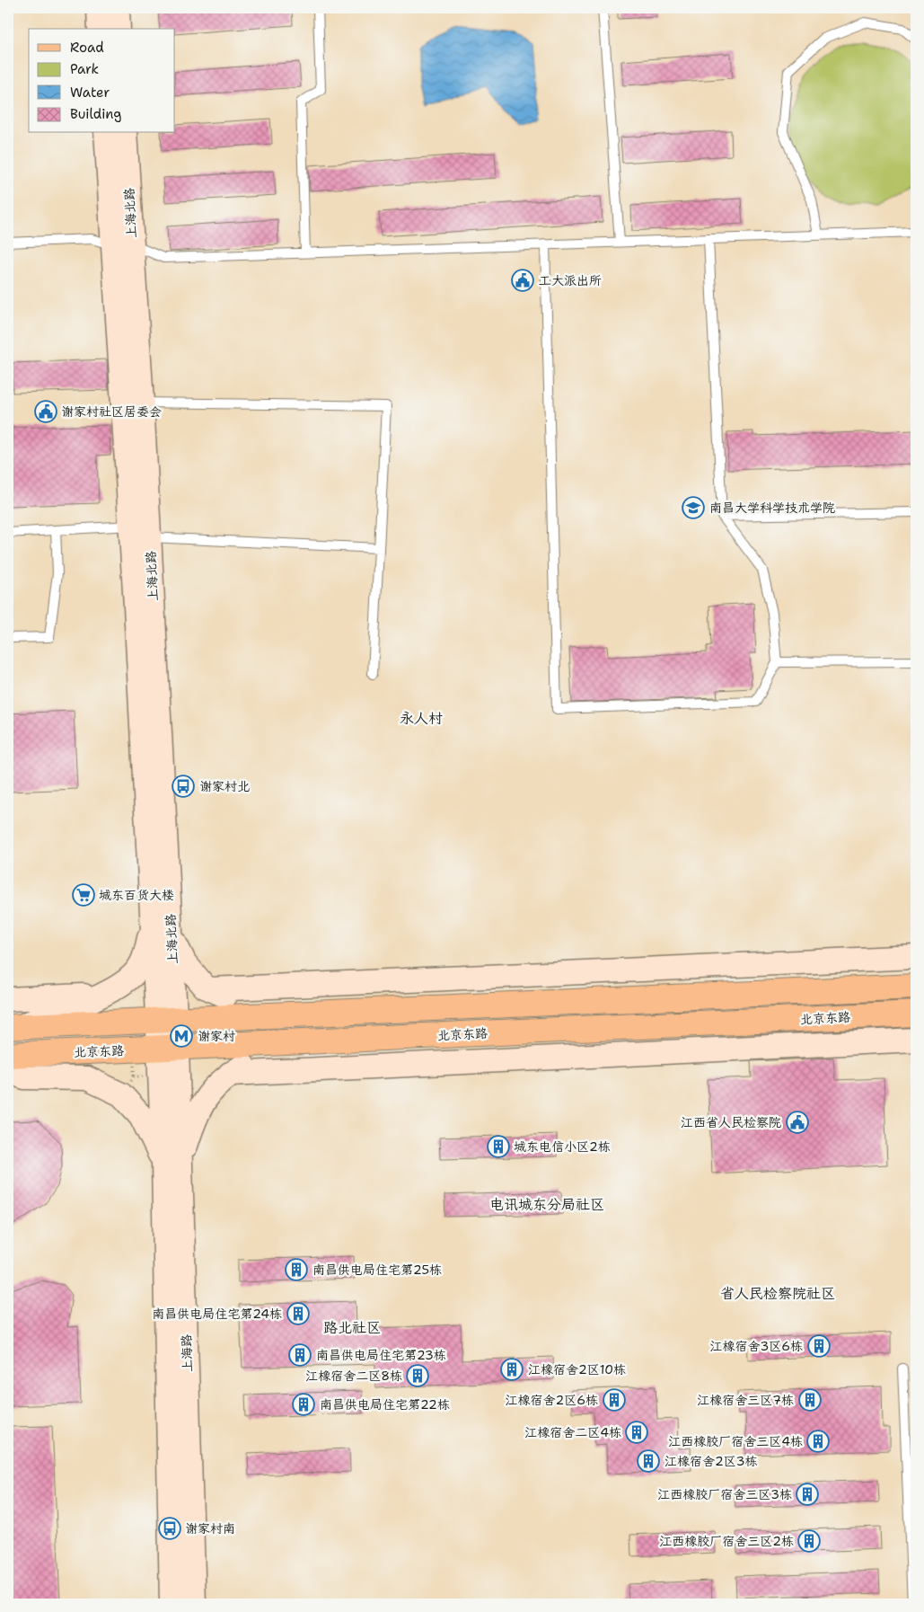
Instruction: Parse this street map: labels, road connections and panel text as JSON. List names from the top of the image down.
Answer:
{
  "streets": {
    "main road": ["上海北路", "北京东路", "上海路"]
  },
  "crossings": [
    ["上海北路", "上海路"],
    ["北京东路", "上海路"]
  ],
  "districts": [
    "永人村",
    "电讯城东分局社区",
    "省人民检察院社区",
    "路北社区"
  ],
  "places": {
    "public building": ["工大派出所", "谢家村社区居委会", "江西省人民检察院"],
    "school or university": ["南昌大学科学技术学院"],
    "bus stop": ["谢家村北", "谢家村南"],
    "supermarket": ["城东百货大楼"],
    "metro station": ["谢家村"],
    "building": [
      "城东电信小区2栋",
      "南昌供电局住宅第25栋",
      "南昌供电局住宅第24栋",
      "江橡宿舍3区6栋",
      "南昌供电局住宅第23栋",
      "江橡宿舍2区10栋",
      "江橡宿舍二区8栋",
      "江橡宿舍2区6栋",
      "江橡宿舍三区7栋",
      "南昌供电局住宅第22栋",
      "江橡宿舍二区4栋",
      "江西橡胶厂宿舍三区4栋",
      "江橡宿舍2区3栋",
      "江西橡胶厂宿舍三区3栋",
      "江西橡胶厂宿舍三区2栋"
    ]
  },
  "legend": [
    "Road",
    "Park",
    "Water",
    "Building"
  ]
}
